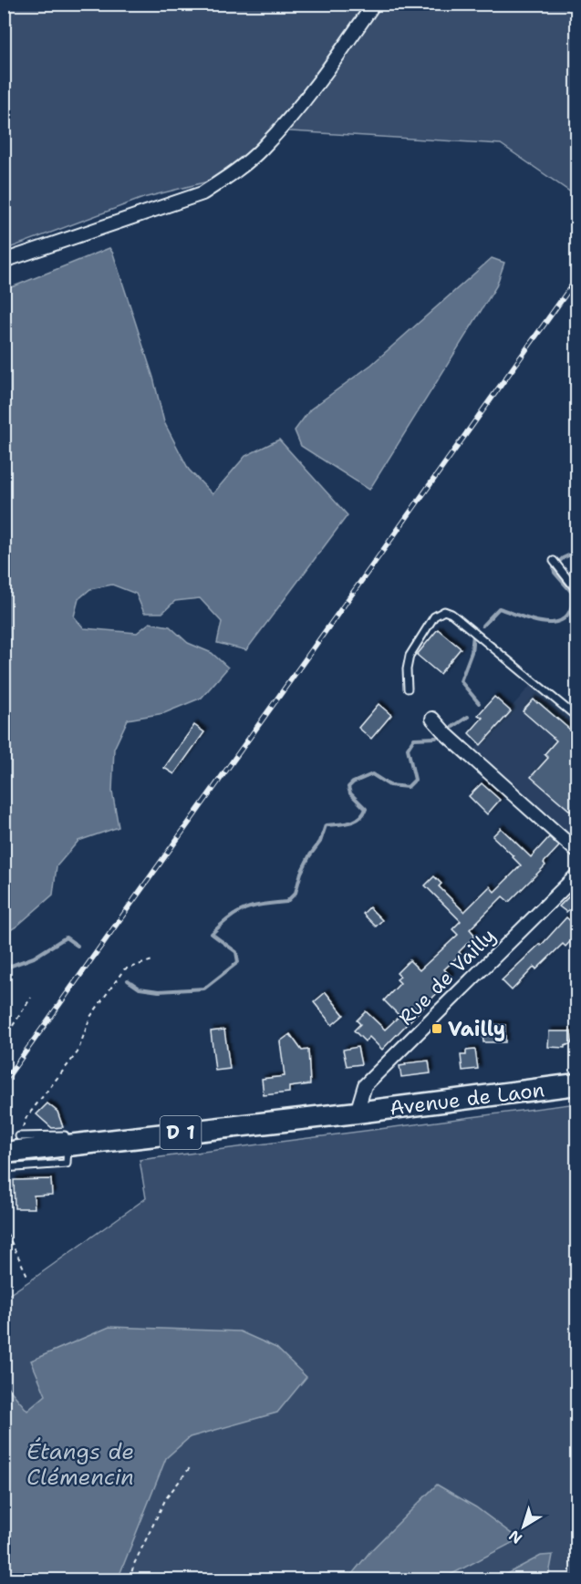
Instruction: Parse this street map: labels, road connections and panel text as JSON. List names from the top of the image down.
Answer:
{
  "streets": {
    "main road": ["Avenue de Laon", "D 1"],
    "street": ["Rue de Vailly"]
  },
  "crossings": [
    ["Rue de Vailly", "Avenue de Laon"],
    ["Rue de Vailly", "D 1"],
    ["Avenue de Laon", "D 1"]
  ],
  "water": ["Étangs de Clémencin"],
  "places": {
    "transit": ["Vailly"]
  },
  "north": "bottom left"
}
